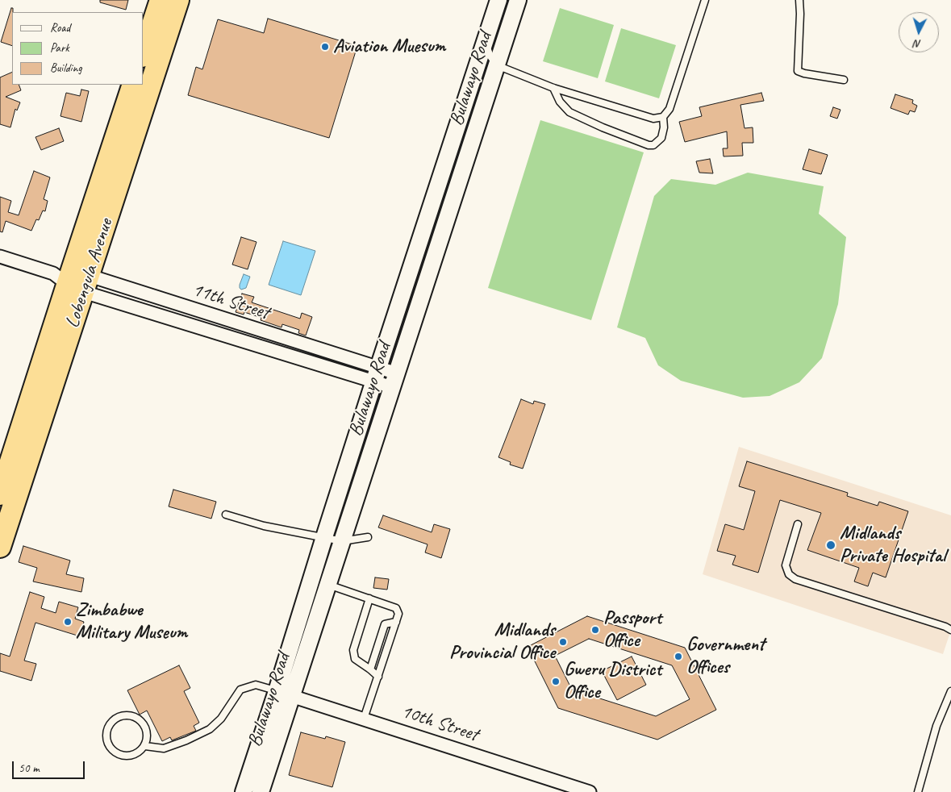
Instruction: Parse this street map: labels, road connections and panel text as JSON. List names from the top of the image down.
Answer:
{
  "streets": {
    "highway": ["Lobengula Avenue"],
    "street": ["Bulawayo Road", "11th Street", "10th Street"]
  },
  "crossings": [
    ["Bulawayo Road", "11th Street"],
    ["Bulawayo Road", "10th Street"],
    ["Lobengula Avenue", "11th Street"]
  ],
  "places": [
    "Aviation Muesum",
    "Midlands Private Hospital",
    "Zimbabwe Military Museum",
    "Passport Office",
    "Midlands Provincial Office",
    "Government Offices",
    "Gweru District Office"
  ],
  "legend": ["Road", "Park", "Building"],
  "scale_bar": "50 m",
  "north": "bottom"
}
